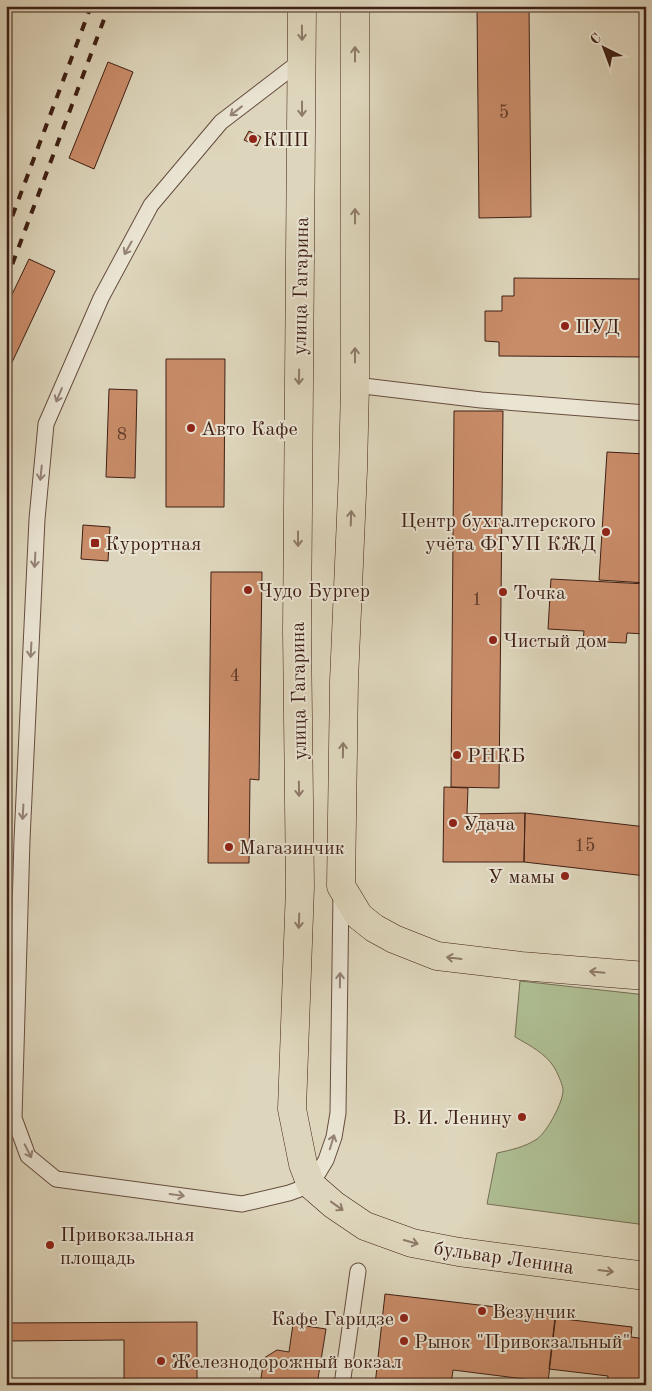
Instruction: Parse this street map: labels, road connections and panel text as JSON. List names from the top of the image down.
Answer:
{
  "streets": {
    "main road": ["улица Гагарина", "бульвар Ленина"]
  },
  "crossings": [
    ["улица Гагарина", "бульвар Ленина"]
  ],
  "one_way": ["бульвар Ленина"],
  "places": {
    "other": [
      "КПП",
      "ПУД",
      "Авто Кафе",
      "Центр бухгалтерского учёта ФГУП КЖД",
      "Чудо Бургер",
      "Точка",
      "Чистый дом",
      "РНКБ",
      "Удача",
      "Магазинчик",
      "У мамы",
      "В. И. Ленину",
      "Привокзальная площадь",
      "Везунчик",
      "Кафе Гаридзе",
      "Рынок \"Привокзальный\"",
      "Железнодорожный вокзал"
    ],
    "transit": ["Курортная"]
  },
  "house_numbers": [
    "5",
    "8",
    "1",
    "4",
    "15"
  ],
  "north": "top left"
}
